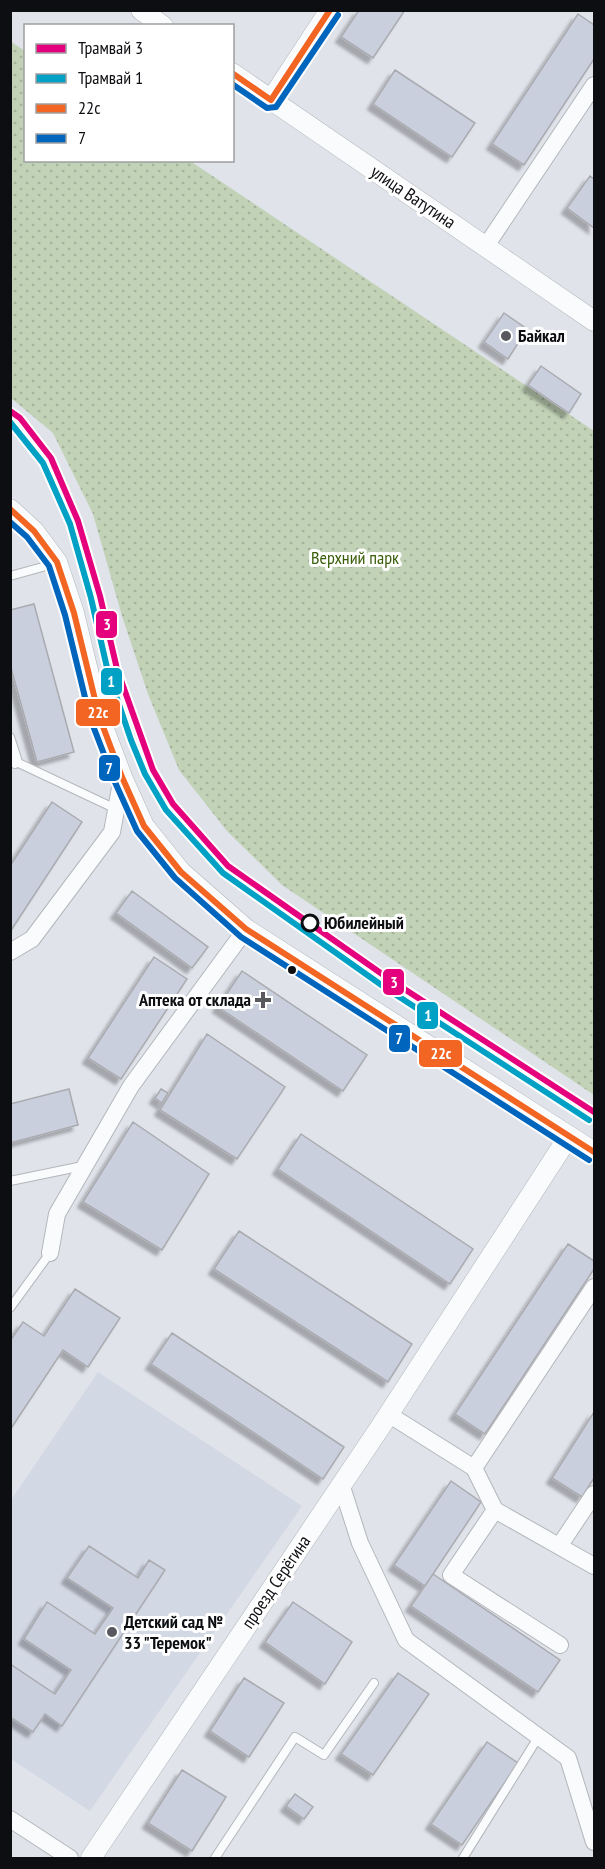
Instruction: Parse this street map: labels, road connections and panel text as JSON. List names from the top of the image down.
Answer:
{
  "streets": {
    "street": ["улица Ватутина", "проезд Серёгина"]
  },
  "parks": ["Верхний парк"],
  "places": {
    "other": ["Байкал", "Юбилейный", "Детский сад № 33 \"Теремок\""],
    "health": ["Аптека от склада"]
  },
  "lines": [
    "transit line 22с",
    "transit line 7",
    "tram line 3",
    "tram line 1"
  ],
  "legend": [
    "Трамвай 3",
    "Трамвай 1",
    "22с",
    "7"
  ]
}
